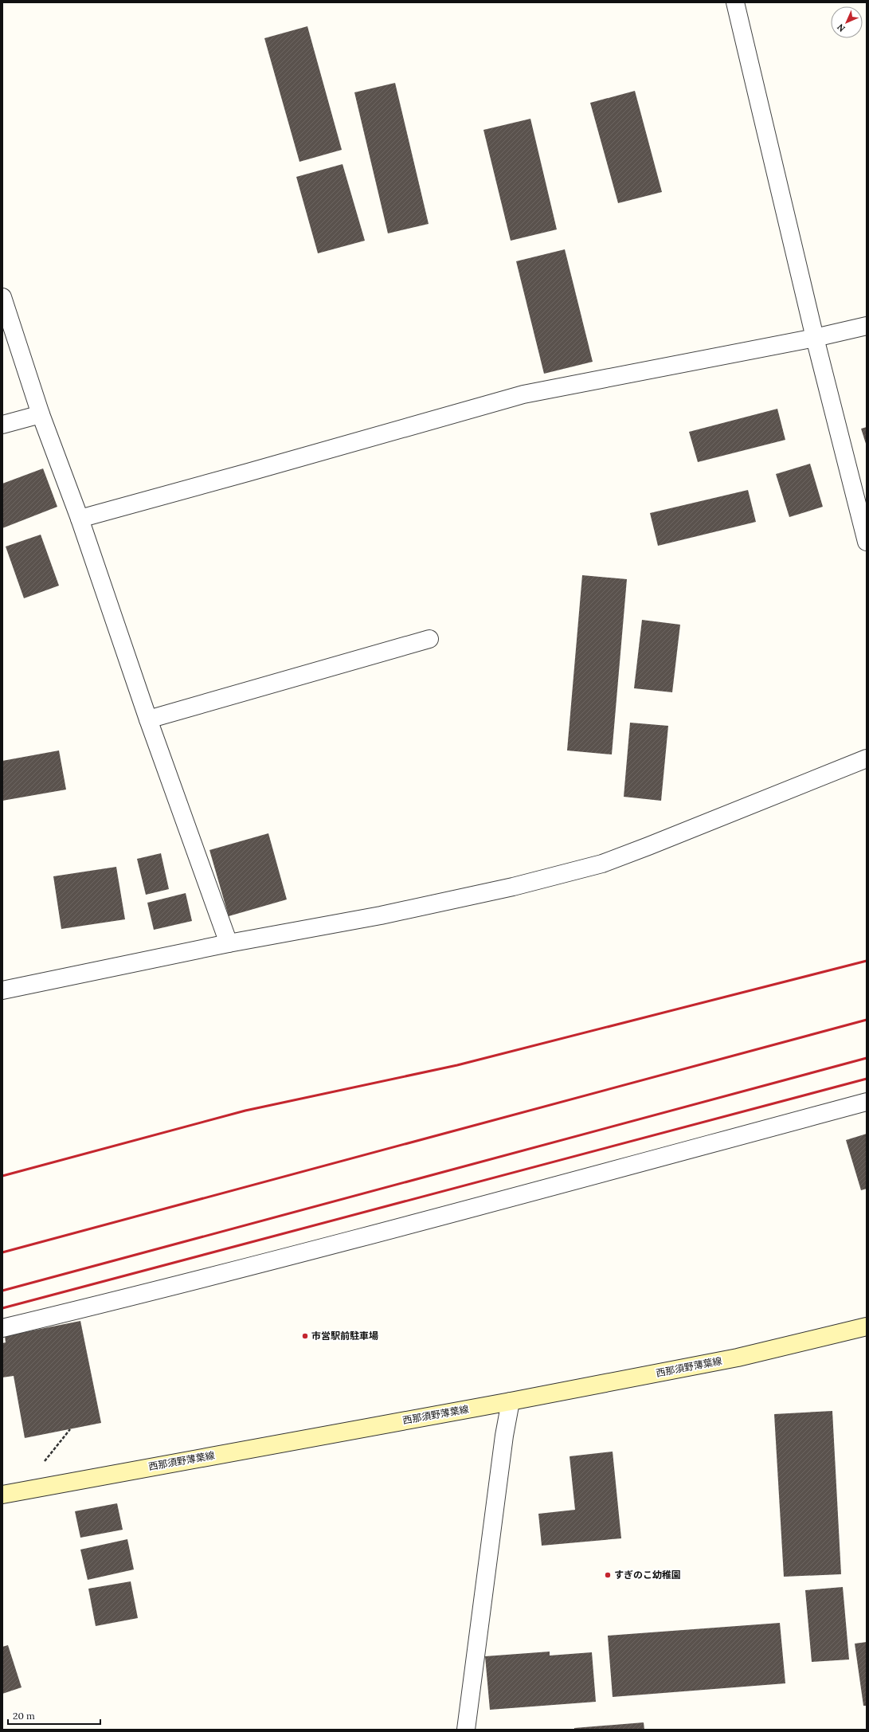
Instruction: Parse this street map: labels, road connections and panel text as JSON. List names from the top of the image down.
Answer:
{
  "streets": {
    "main road": ["西那須野薄葉線"]
  },
  "places": ["市営駅前駐車場", "すぎのこ幼稚園"],
  "scale_bar": "20 m",
  "north": "bottom left"
}
